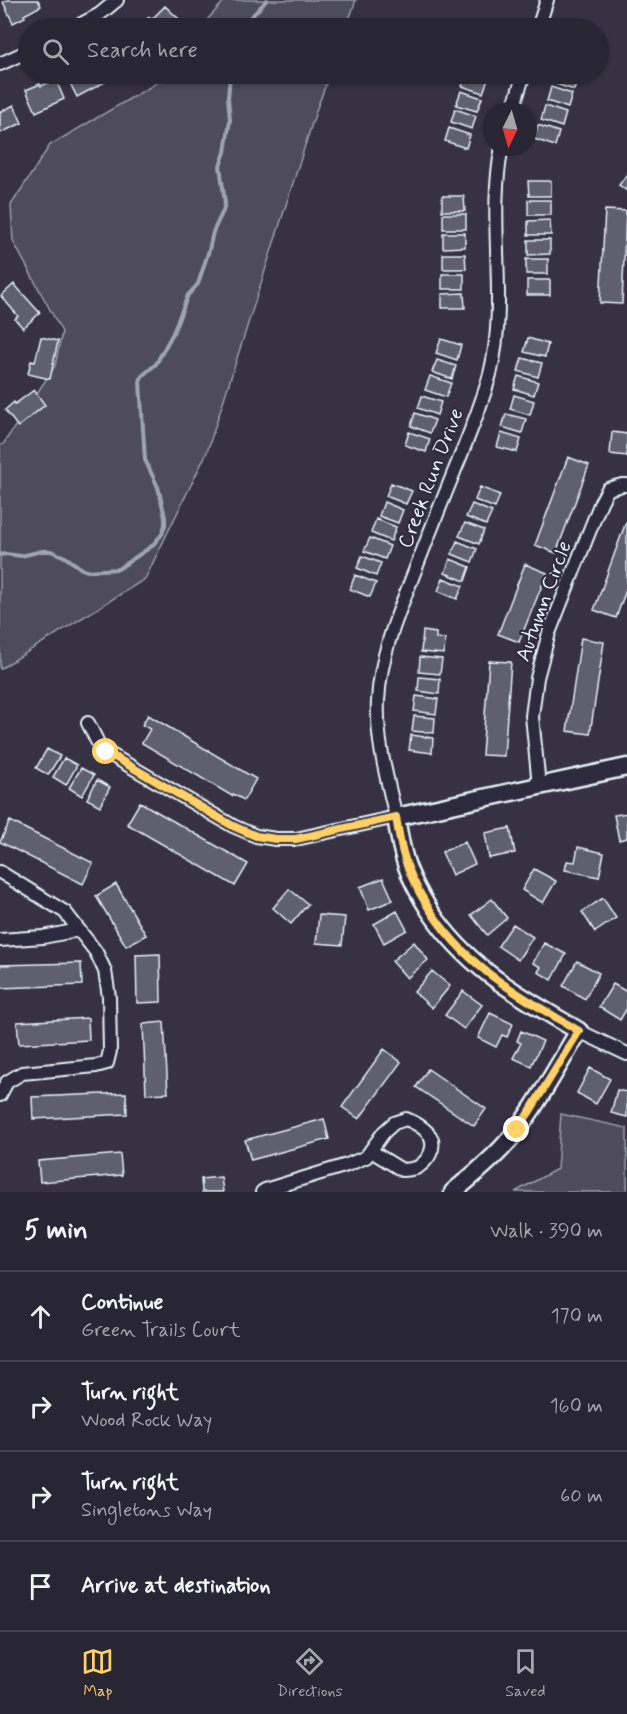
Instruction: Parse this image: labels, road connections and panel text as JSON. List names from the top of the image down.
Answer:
{
  "streets": {
    "street": ["Creek Run Drive", "Autumn Circle"]
  },
  "north": "bottom",
  "page": {
    "search": "Search here",
    "heading": ["5 min", "Walk · 390 m"],
    "list": [
      ["Continue", "Green Trails Court", "170 m"],
      ["Turn right", "Wood Rock Way", "160 m"],
      ["Turn right", "Singletons Way", "60 m"],
      "Arrive at destination"
    ],
    "nav": ["Map", "Directions", "Saved"]
  }
}
